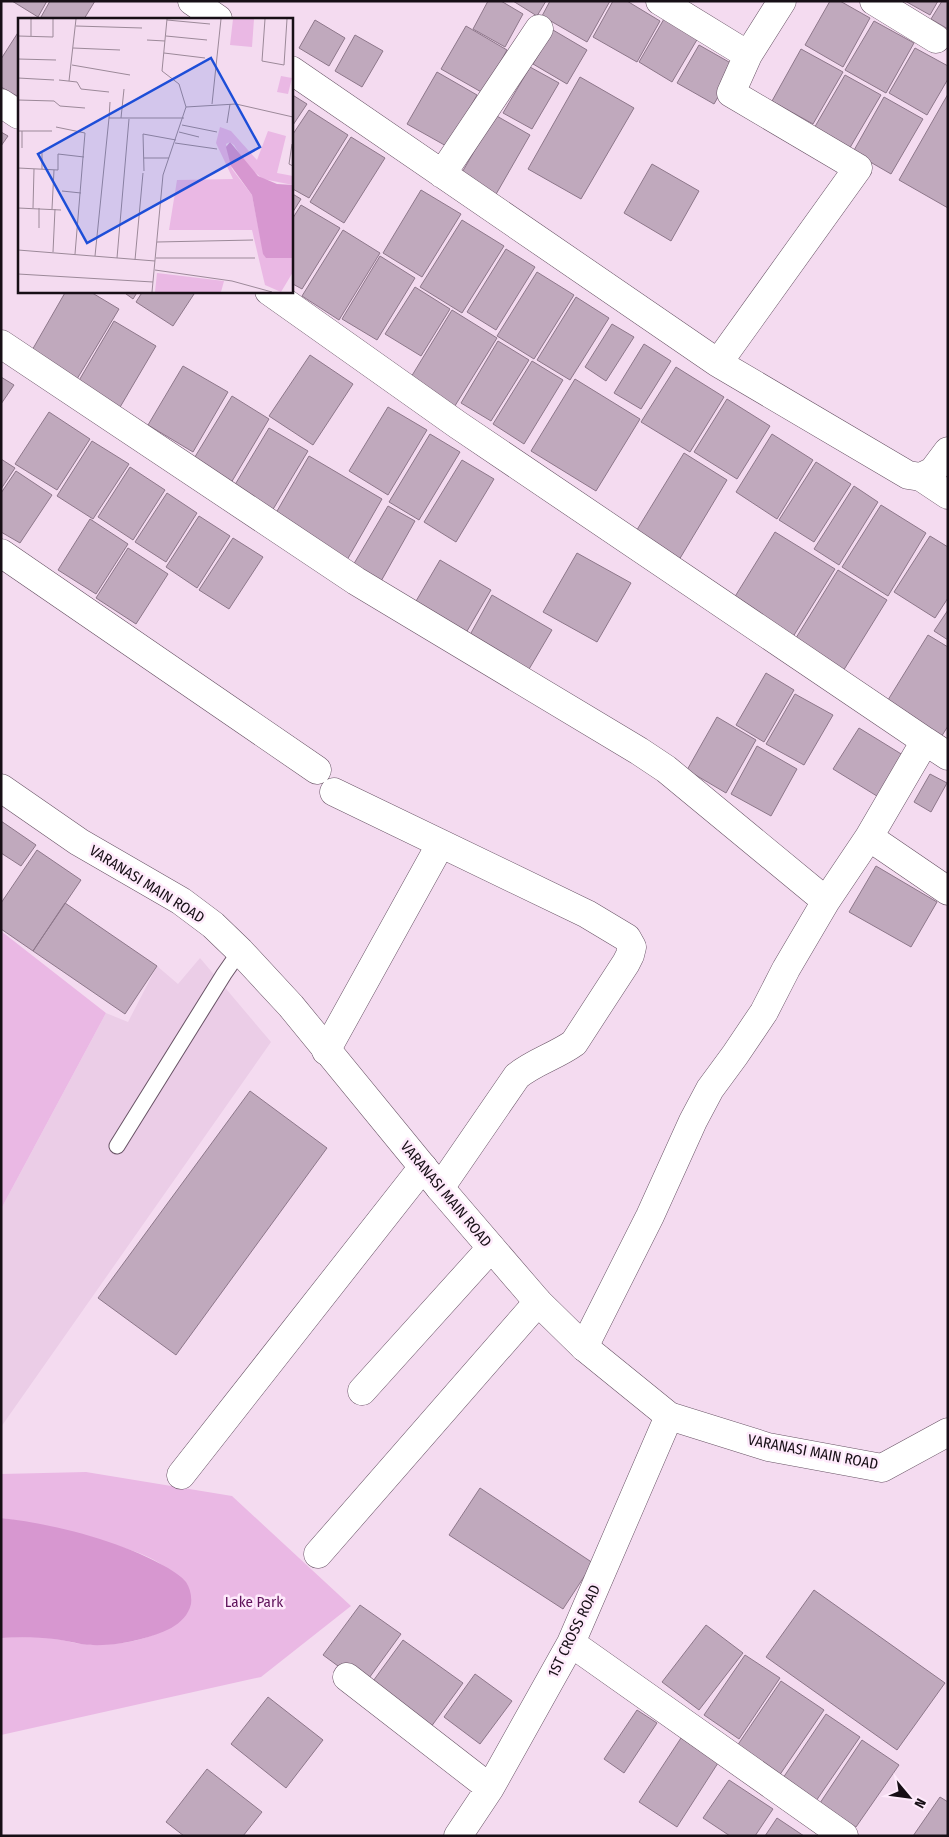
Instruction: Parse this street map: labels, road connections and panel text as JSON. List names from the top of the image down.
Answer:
{
  "streets": {
    "street": ["VARANASI MAIN ROAD", "1ST CROSS ROAD"]
  },
  "crossings": [
    ["VARANASI MAIN ROAD", "1ST CROSS ROAD"]
  ],
  "parks": ["Lake Park"],
  "north": "bottom right"
}
